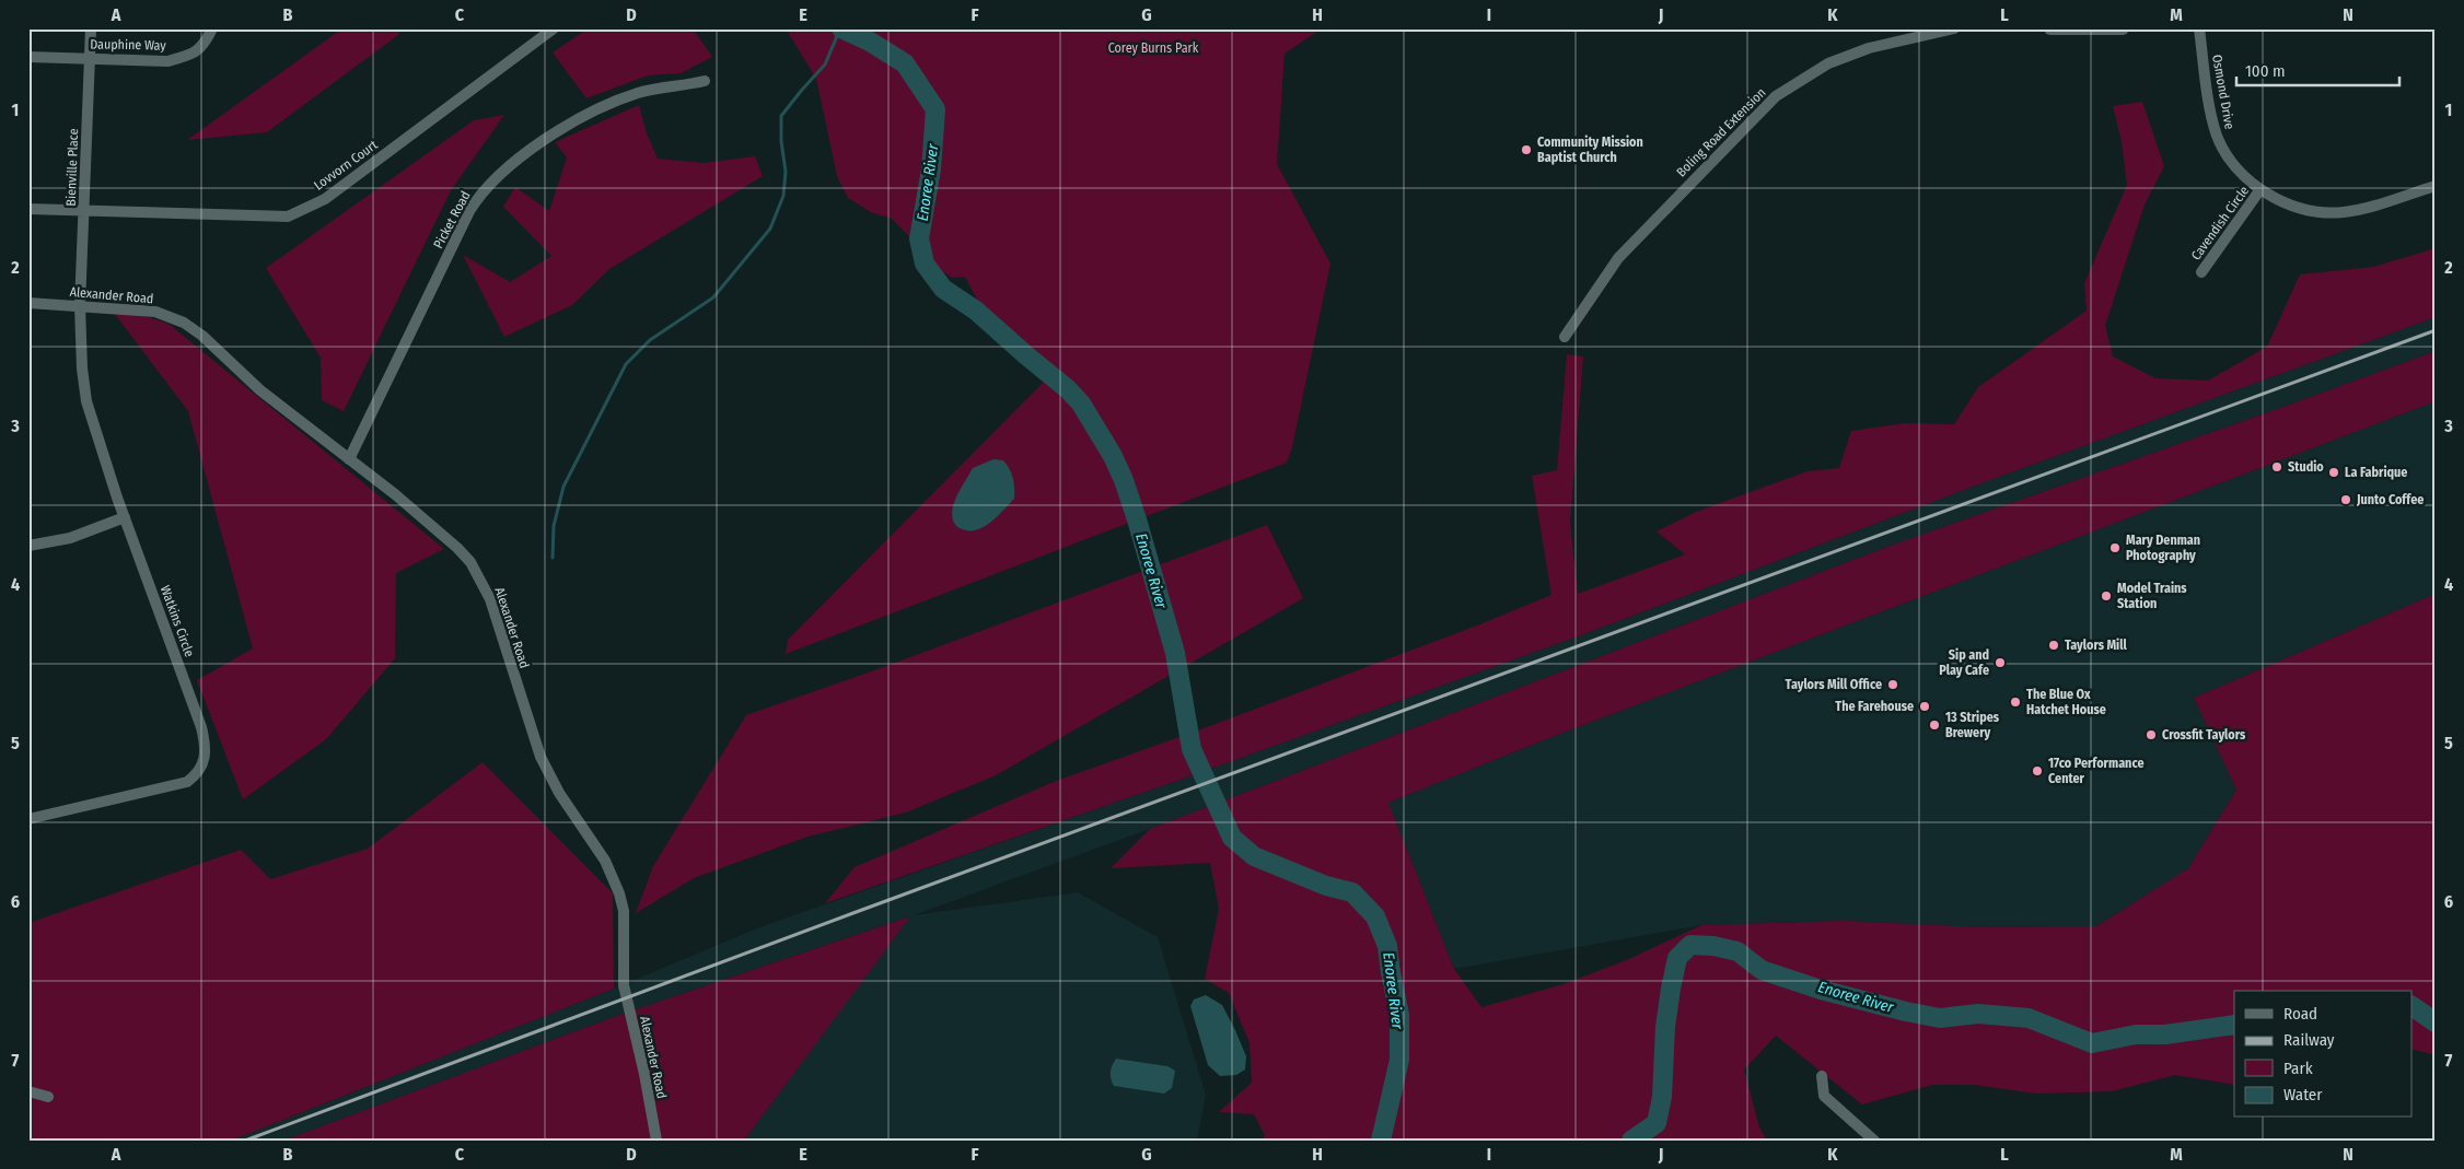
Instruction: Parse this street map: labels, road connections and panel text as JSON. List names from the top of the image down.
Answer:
{
  "streets": {
    "street": [
      "Dauphine Way",
      "Osmond Drive",
      "Boling Road Extension",
      "Lovvorn Court",
      "Bienville Place",
      "Picket Road",
      "Cavendish Circle",
      "Alexander Road",
      "Watkins Circle"
    ]
  },
  "crossings": [
    ["Dauphine Way", "Bienville Place"],
    ["Osmond Drive", "Cavendish Circle"],
    ["Lovvorn Court", "Bienville Place"],
    ["Bienville Place", "Alexander Road"],
    ["Bienville Place", "Watkins Circle"],
    ["Picket Road", "Alexander Road"],
    ["Alexander Road", "Watkins Circle"]
  ],
  "water": ["Enoree River"],
  "parks": ["Corey Burns Park"],
  "places": [
    "Community Mission Baptist Church",
    "Studio",
    "La Fabrique",
    "Junto Coffee",
    "Mary Denman Photography",
    "Model Trains Station",
    "Taylors Mill",
    "Sip and Play Cafe",
    "Taylors Mill Office",
    "The Blue Ox Hatchet House",
    "The Farehouse",
    "13 Stripes Brewery",
    "Crossfit Taylors",
    "17co Performance Center"
  ],
  "legend": [
    "Road",
    "Railway",
    "Park",
    "Water"
  ],
  "scale_bar": "100 m",
  "grid": {
    "columns": [
      "A",
      "B",
      "C",
      "D",
      "E",
      "F",
      "G",
      "H",
      "I",
      "J",
      "K",
      "L",
      "M",
      "N"
    ],
    "rows": [
      "1",
      "2",
      "3",
      "4",
      "5",
      "6",
      "7"
    ]
  }
}
